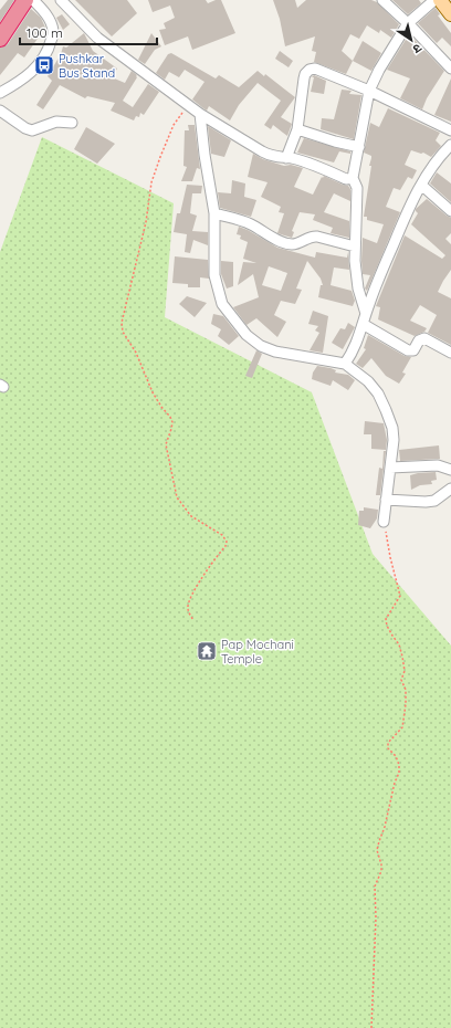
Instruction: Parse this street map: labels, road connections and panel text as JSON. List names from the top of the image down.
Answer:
{
  "places": {
    "bus stop": ["Pushkar Bus Stand"],
    "temple": ["Pap Mochani Temple"]
  },
  "scale_bar": "100 m",
  "north": "bottom right"
}
